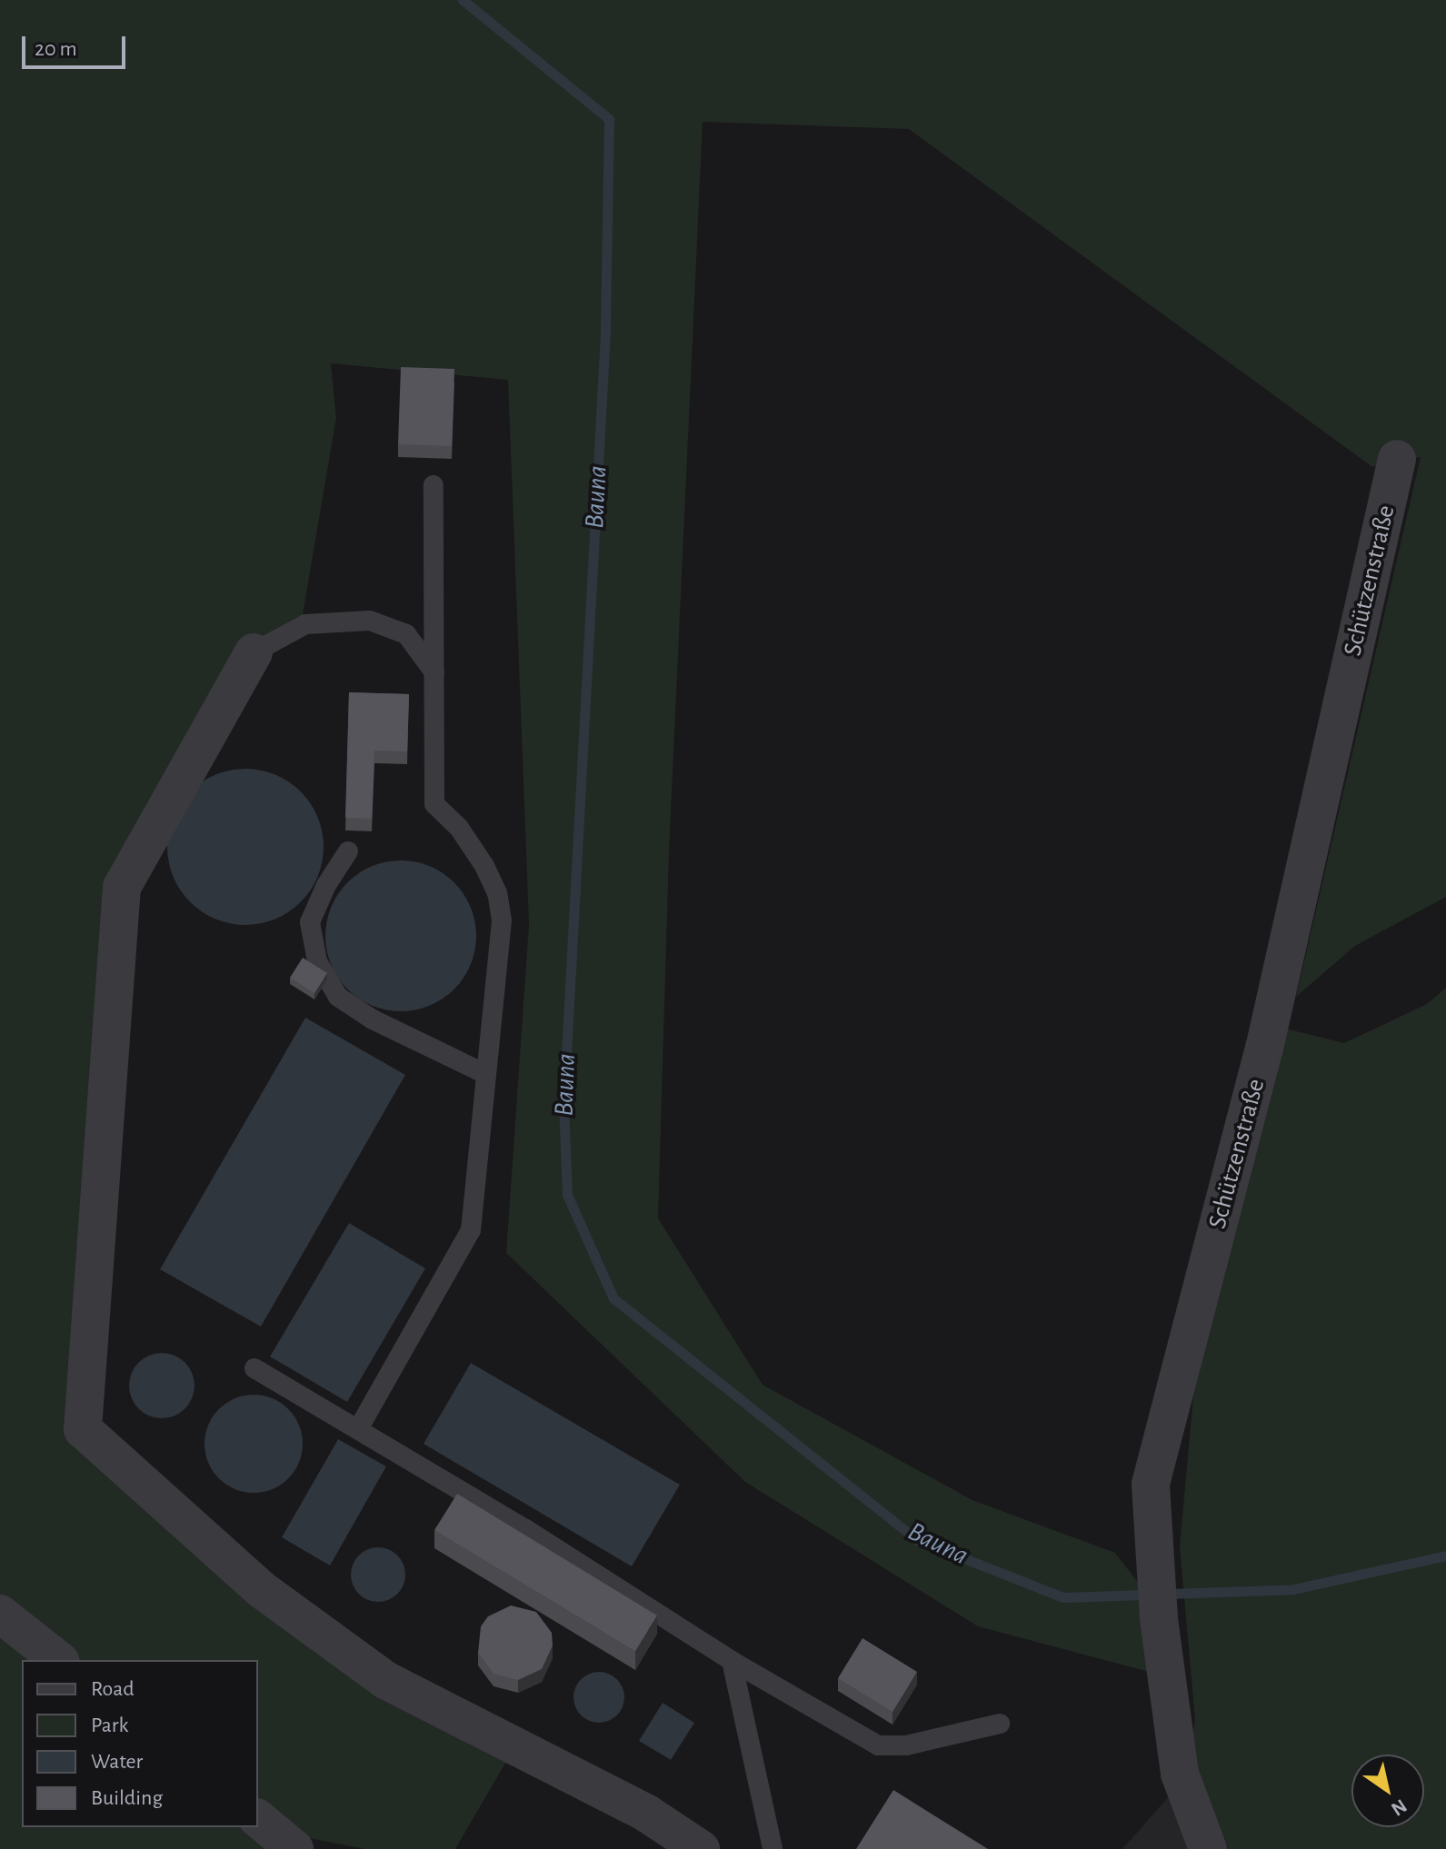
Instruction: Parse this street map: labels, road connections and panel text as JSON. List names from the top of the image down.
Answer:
{
  "streets": {
    "street": ["Schützenstraße"]
  },
  "water": ["Bauna"],
  "legend": [
    "Road",
    "Park",
    "Water",
    "Building"
  ],
  "scale_bar": "20 m",
  "north": "bottom right"
}
